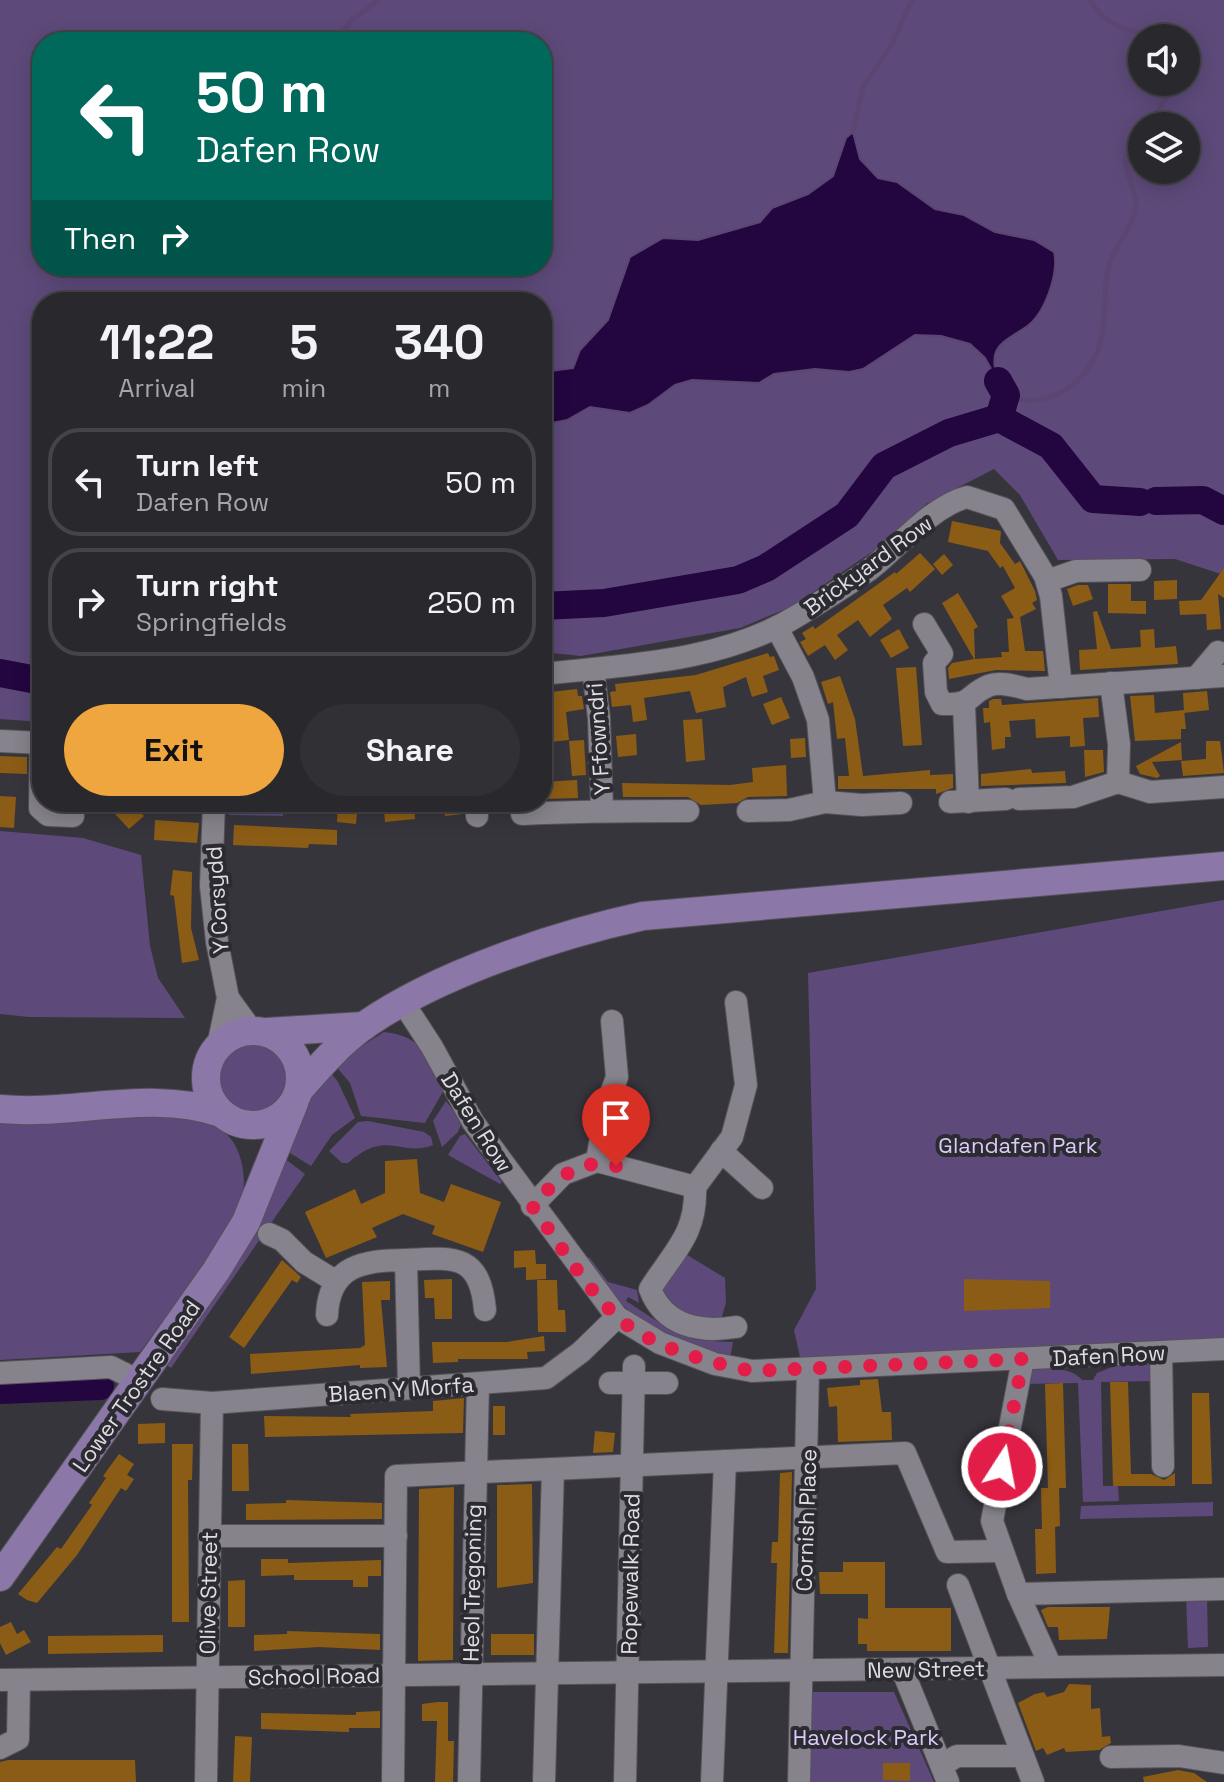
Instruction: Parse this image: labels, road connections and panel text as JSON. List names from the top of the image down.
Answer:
{
  "streets": {
    "main road": ["Lower Trostre Road"],
    "street": [
      "Brickyard Row",
      "Y Ffowndri",
      "Y Corsydd",
      "Dafen Row",
      "Blaen Y Morfa",
      "Cornish Place",
      "Ropewalk Road",
      "Heol Tregoning",
      "Olive Street",
      "New Street",
      "School Road"
    ]
  },
  "crossings": [
    ["Brickyard Row", "Y Ffowndri"],
    ["Y Corsydd", "Lower Trostre Road"],
    ["Dafen Row", "Blaen Y Morfa"],
    ["Dafen Row", "Cornish Place"],
    ["Blaen Y Morfa", "Heol Tregoning"],
    ["Blaen Y Morfa", "Olive Street"],
    ["Cornish Place", "New Street"],
    ["Ropewalk Road", "New Street"],
    ["Ropewalk Road", "School Road"],
    ["Heol Tregoning", "School Road"],
    ["Olive Street", "School Road"],
    ["New Street", "School Road"]
  ],
  "parks": ["Glandafen Park", "Havelock Park"],
  "page": {
    "turn": ["50 m", "Dafen Row"],
    "then": "Then",
    "eta": [
      "11:22",
      "Arrival",
      "5",
      "min",
      "340",
      "m"
    ],
    "list": [
      {
        "name": "Turn left",
        "note": "Dafen Row",
        "value": "50 m"
      },
      {
        "name": "Turn right",
        "note": "Springfields",
        "value": "250 m"
      }
    ],
    "buttons": ["Exit", "Share"]
  }
}
